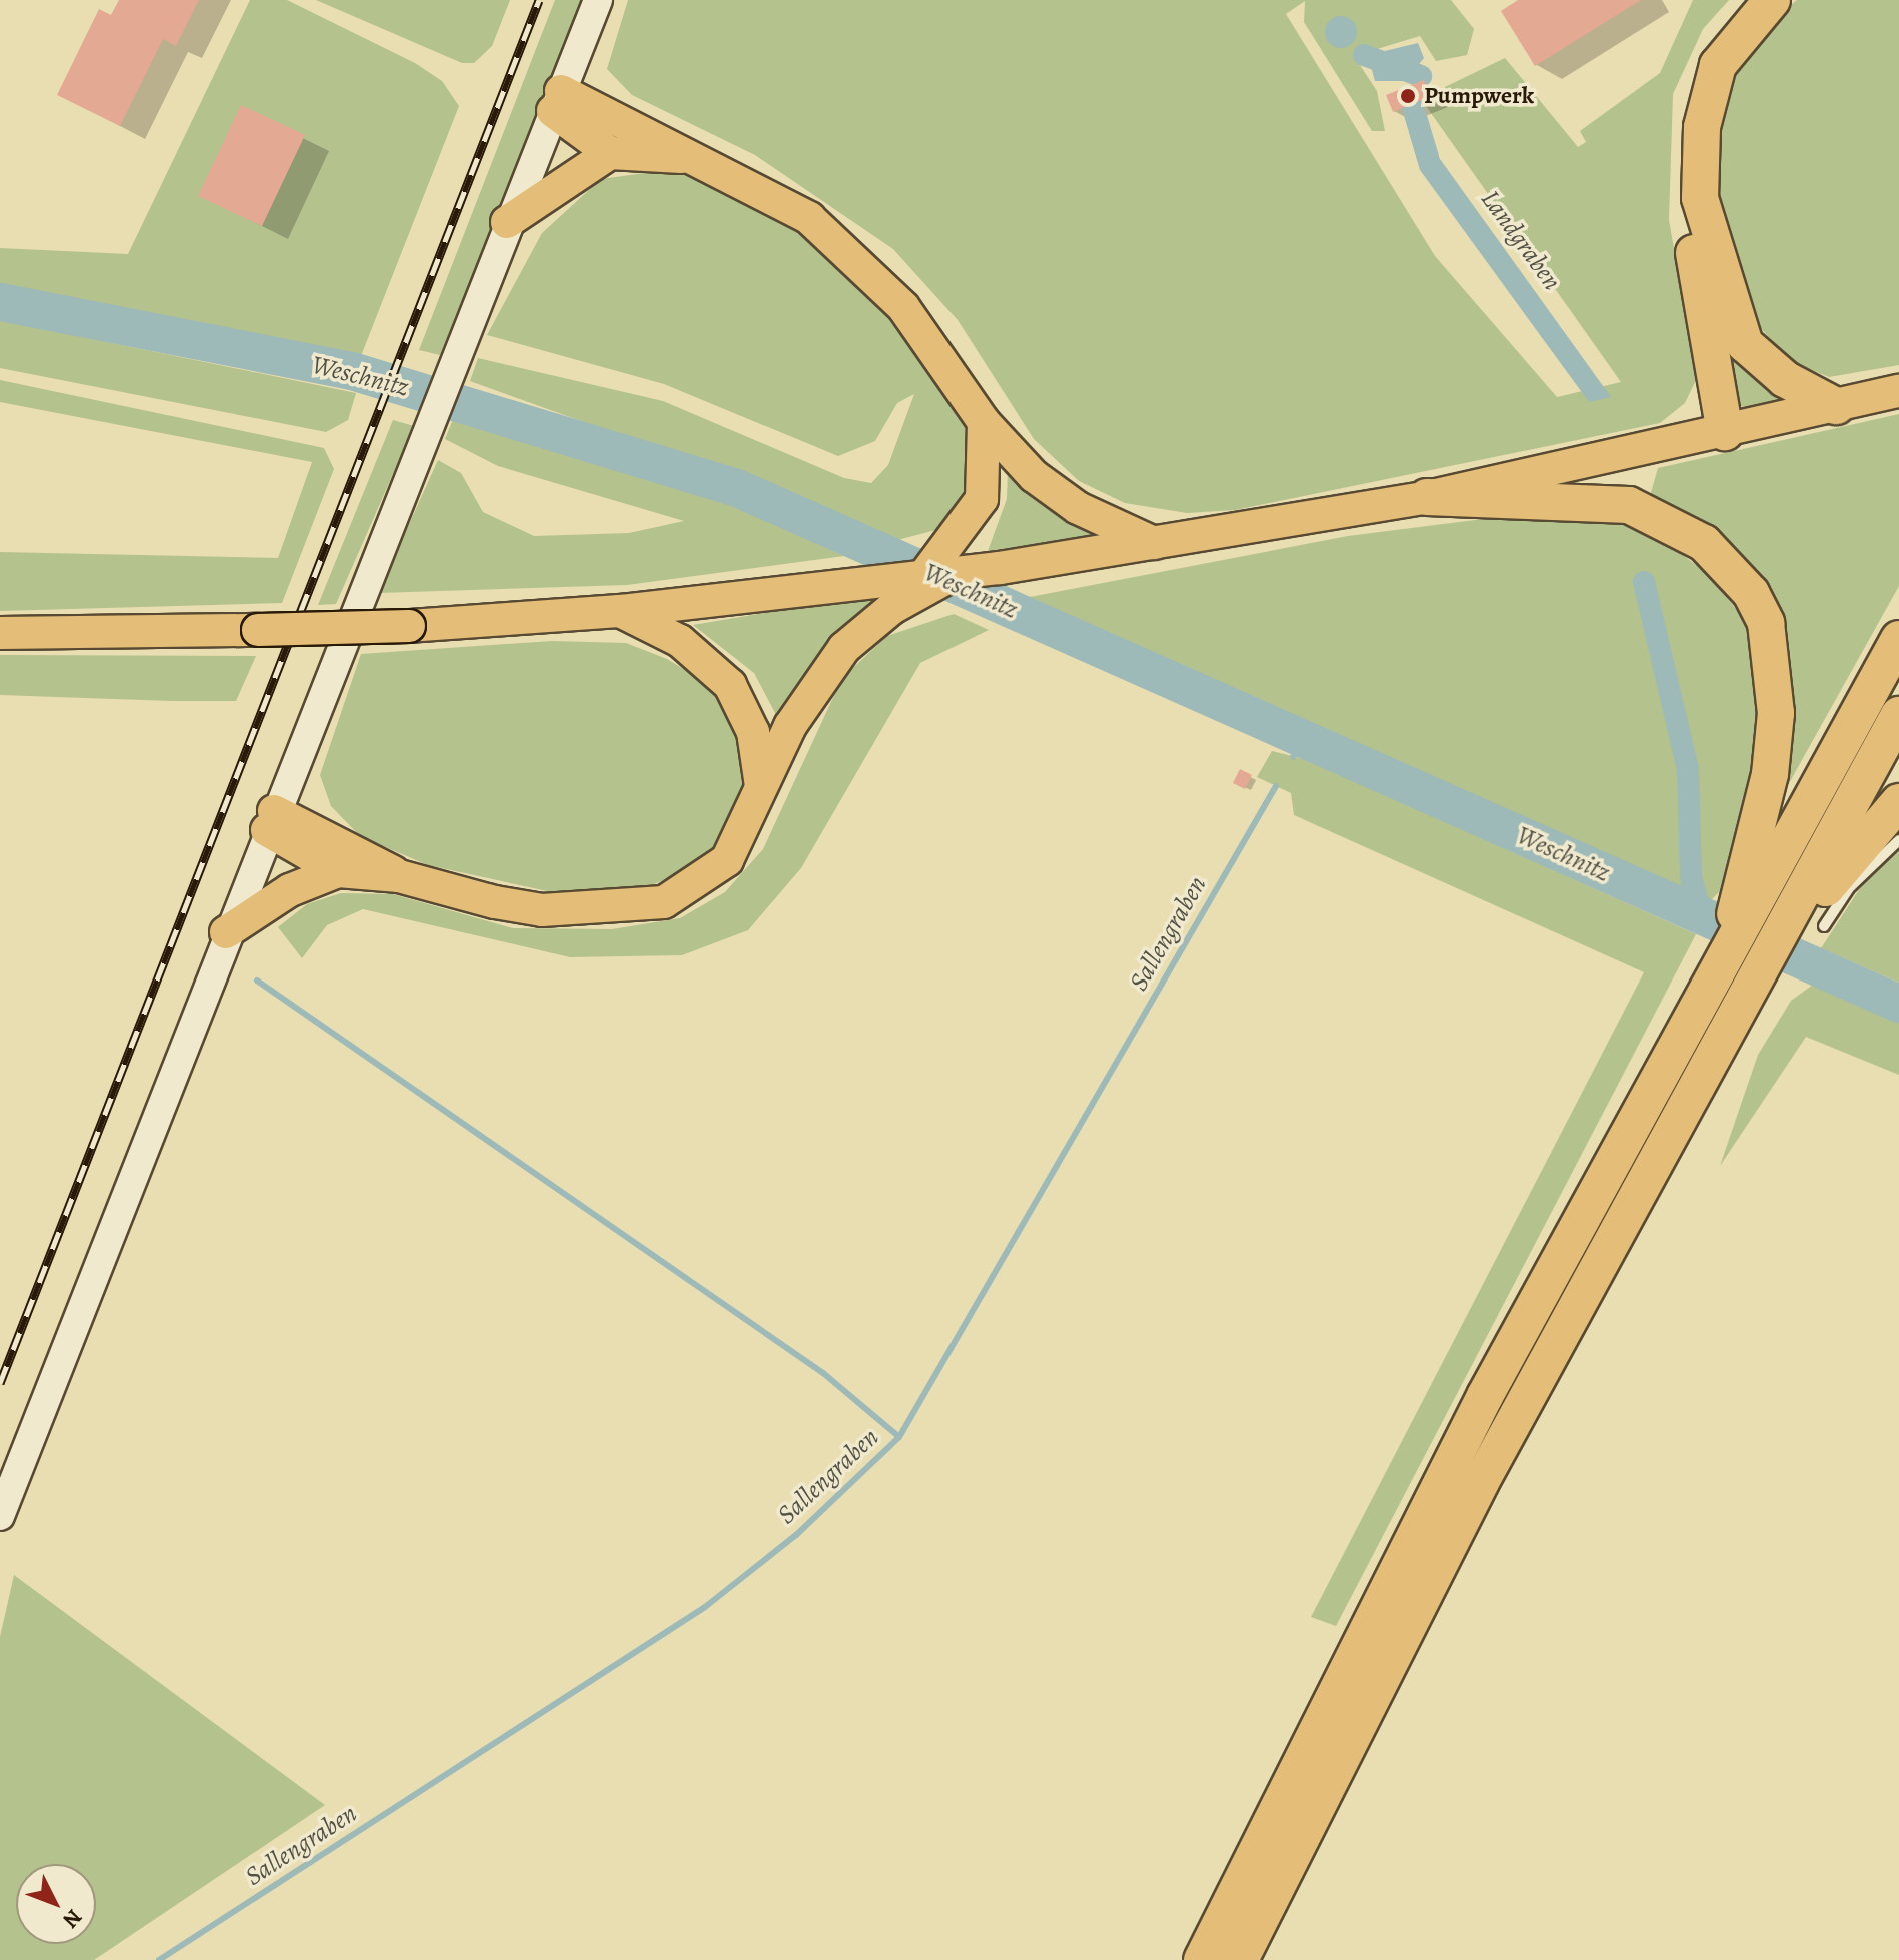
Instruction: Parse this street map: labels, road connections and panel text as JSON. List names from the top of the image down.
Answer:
{
  "water": ["Landgraben", "Weschnitz", "Sallengraben"],
  "places": ["Pumpwerk"],
  "north": "bottom right"
}
